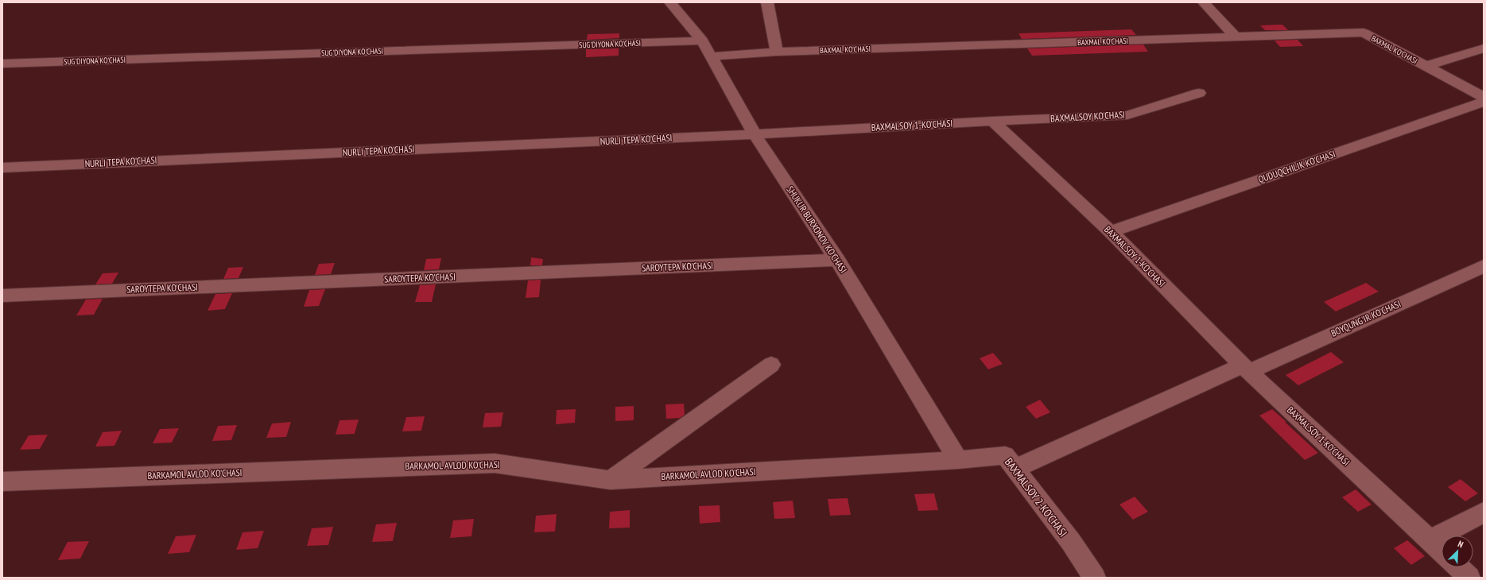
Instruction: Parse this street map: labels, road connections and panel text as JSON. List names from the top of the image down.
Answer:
{
  "streets": {
    "street": [
      "BAXMAL KO'CHASI",
      "SUG'DIYONA KO'CHASI",
      "BAХMALSOY KO'CHASI",
      "BAXMALSOY 1-KO'CHASI",
      "NURLI TEPA KO'CHASI",
      "QUDUQCHILIK KO'CHASI",
      "SHUKUR BURXONOV KO'CHASI",
      "SAROYTEPA KO'CHASI",
      "BOYQUNG'IR KO'CHASI",
      "BARKAMOL AVLOD KO'CHASI",
      "BAXMALSOY 2-KO'CHASI"
    ]
  },
  "crossings": [
    ["BAXMAL KO'CHASI", "SHUKUR BURXONOV KO'CHASI"],
    ["SUG'DIYONA KO'CHASI", "SHUKUR BURXONOV KO'CHASI"],
    ["BAХMALSOY KO'CHASI", "BAXMALSOY 1-KO'CHASI"],
    ["BAXMALSOY 1-KO'CHASI", "NURLI TEPA KO'CHASI"],
    ["BAXMALSOY 1-KO'CHASI", "QUDUQCHILIK KO'CHASI"],
    ["BAXMALSOY 1-KO'CHASI", "SHUKUR BURXONOV KO'CHASI"],
    ["BAXMALSOY 1-KO'CHASI", "BOYQUNG'IR KO'CHASI"],
    ["NURLI TEPA KO'CHASI", "SHUKUR BURXONOV KO'CHASI"],
    ["SHUKUR BURXONOV KO'CHASI", "SAROYTEPA KO'CHASI"],
    ["SHUKUR BURXONOV KO'CHASI", "BARKAMOL AVLOD KO'CHASI"],
    ["SHUKUR BURXONOV KO'CHASI", "BAXMALSOY 2-KO'CHASI"],
    ["BOYQUNG'IR KO'CHASI", "BAXMALSOY 2-KO'CHASI"],
    ["BARKAMOL AVLOD KO'CHASI", "BAXMALSOY 2-KO'CHASI"]
  ],
  "north": "top right"
}
